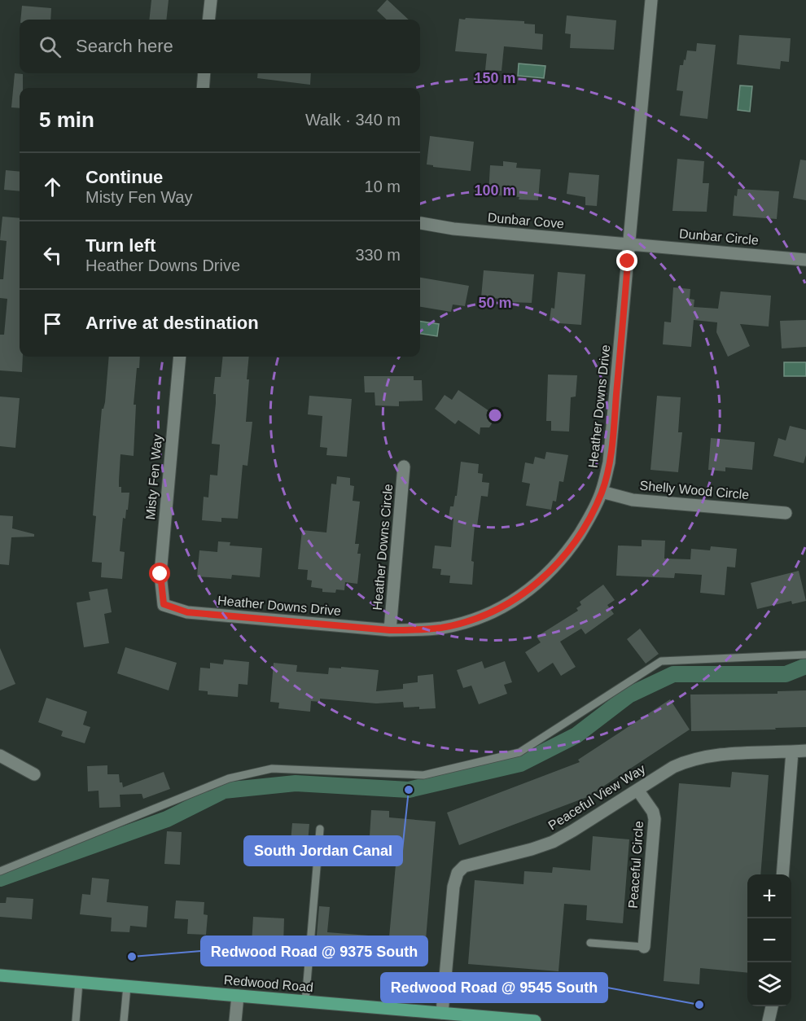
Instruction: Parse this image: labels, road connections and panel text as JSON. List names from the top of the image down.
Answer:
{
  "streets": {
    "main road": ["Redwood Road"],
    "street": [
      "Dunbar Cove",
      "Dunbar Circle",
      "Heather Downs Drive",
      "Misty Fen Way",
      "Shelly Wood Circle",
      "Heather Downs Circle",
      "Peaceful View Way",
      "Peaceful Circle"
    ]
  },
  "crossings": [
    ["Dunbar Cove", "Dunbar Circle"],
    ["Dunbar Cove", "Heather Downs Drive"],
    ["Dunbar Circle", "Heather Downs Drive"],
    ["Heather Downs Drive", "Misty Fen Way"],
    ["Heather Downs Drive", "Shelly Wood Circle"],
    ["Heather Downs Drive", "Heather Downs Circle"],
    ["Peaceful View Way", "Peaceful Circle"],
    ["Peaceful View Way", "Redwood Road"]
  ],
  "places": ["South Jordan Canal", "Redwood Road @ 9375 South", "Redwood Road @ 9545 South"],
  "page": {
    "search": "Search here",
    "heading": ["5 min", "Walk · 340 m"],
    "list": [
      ["Continue", "Misty Fen Way", "10 m"],
      ["Turn left", "Heather Downs Drive", "330 m"],
      "Arrive at destination"
    ],
    "map_buttons": ["+", "−"]
  },
  "rings": ["150 m", "100 m", "50 m"]
}
